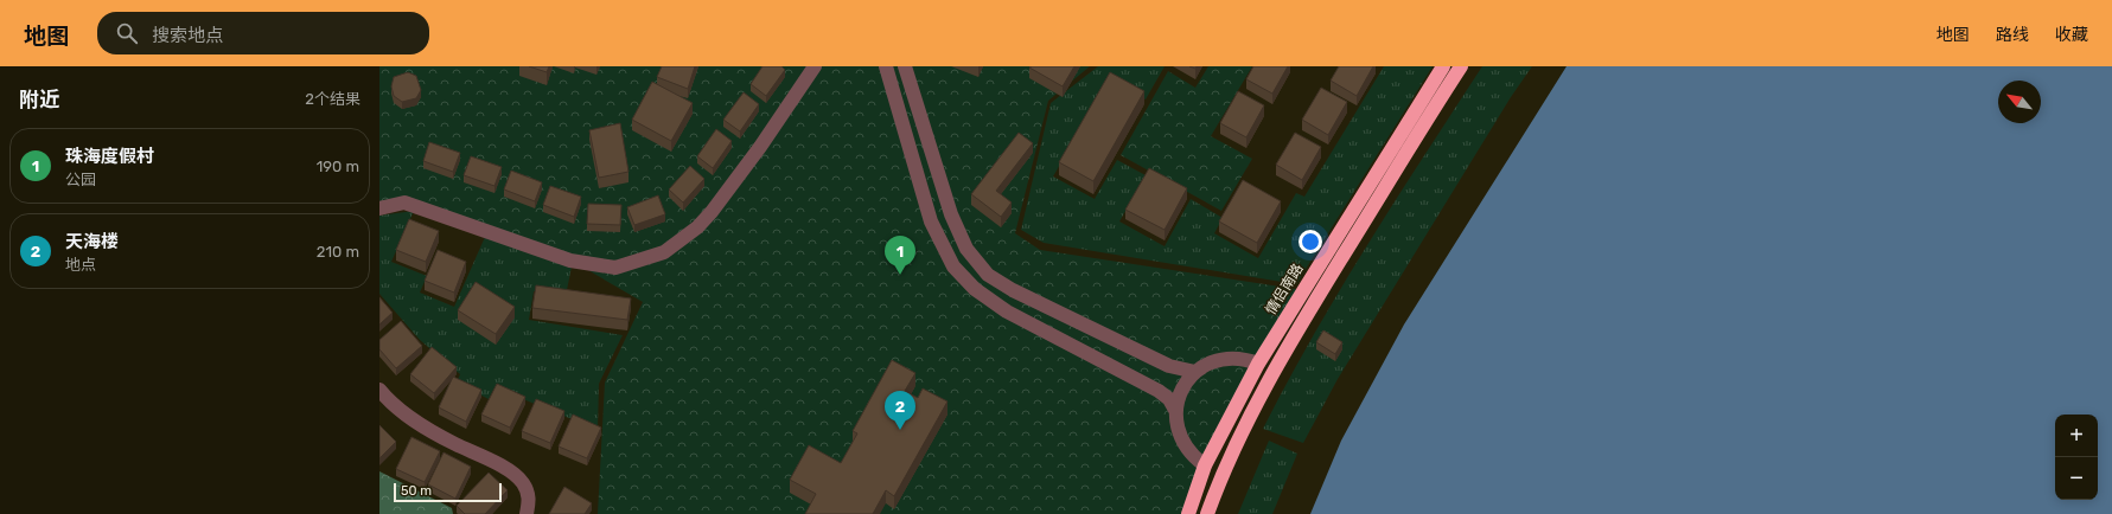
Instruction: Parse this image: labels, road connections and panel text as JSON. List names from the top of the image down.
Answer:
{
  "streets": {
    "highway": ["情侣南路"]
  },
  "scale_bar": "50 m",
  "north": "top left",
  "page": {
    "header": "地图",
    "search": "搜索地点",
    "nav": ["地图", "路线", "收藏"],
    "heading": ["附近", "2个结果"],
    "list": [
      {
        "mark": "1",
        "name": "珠海度假村",
        "note": "公园",
        "value": "190 m"
      },
      {
        "mark": "2",
        "name": "天海楼",
        "note": "地点",
        "value": "210 m"
      }
    ],
    "pins": ["1", "2"],
    "map_buttons": ["+", "−"],
    "scale": "50 m"
  }
}
